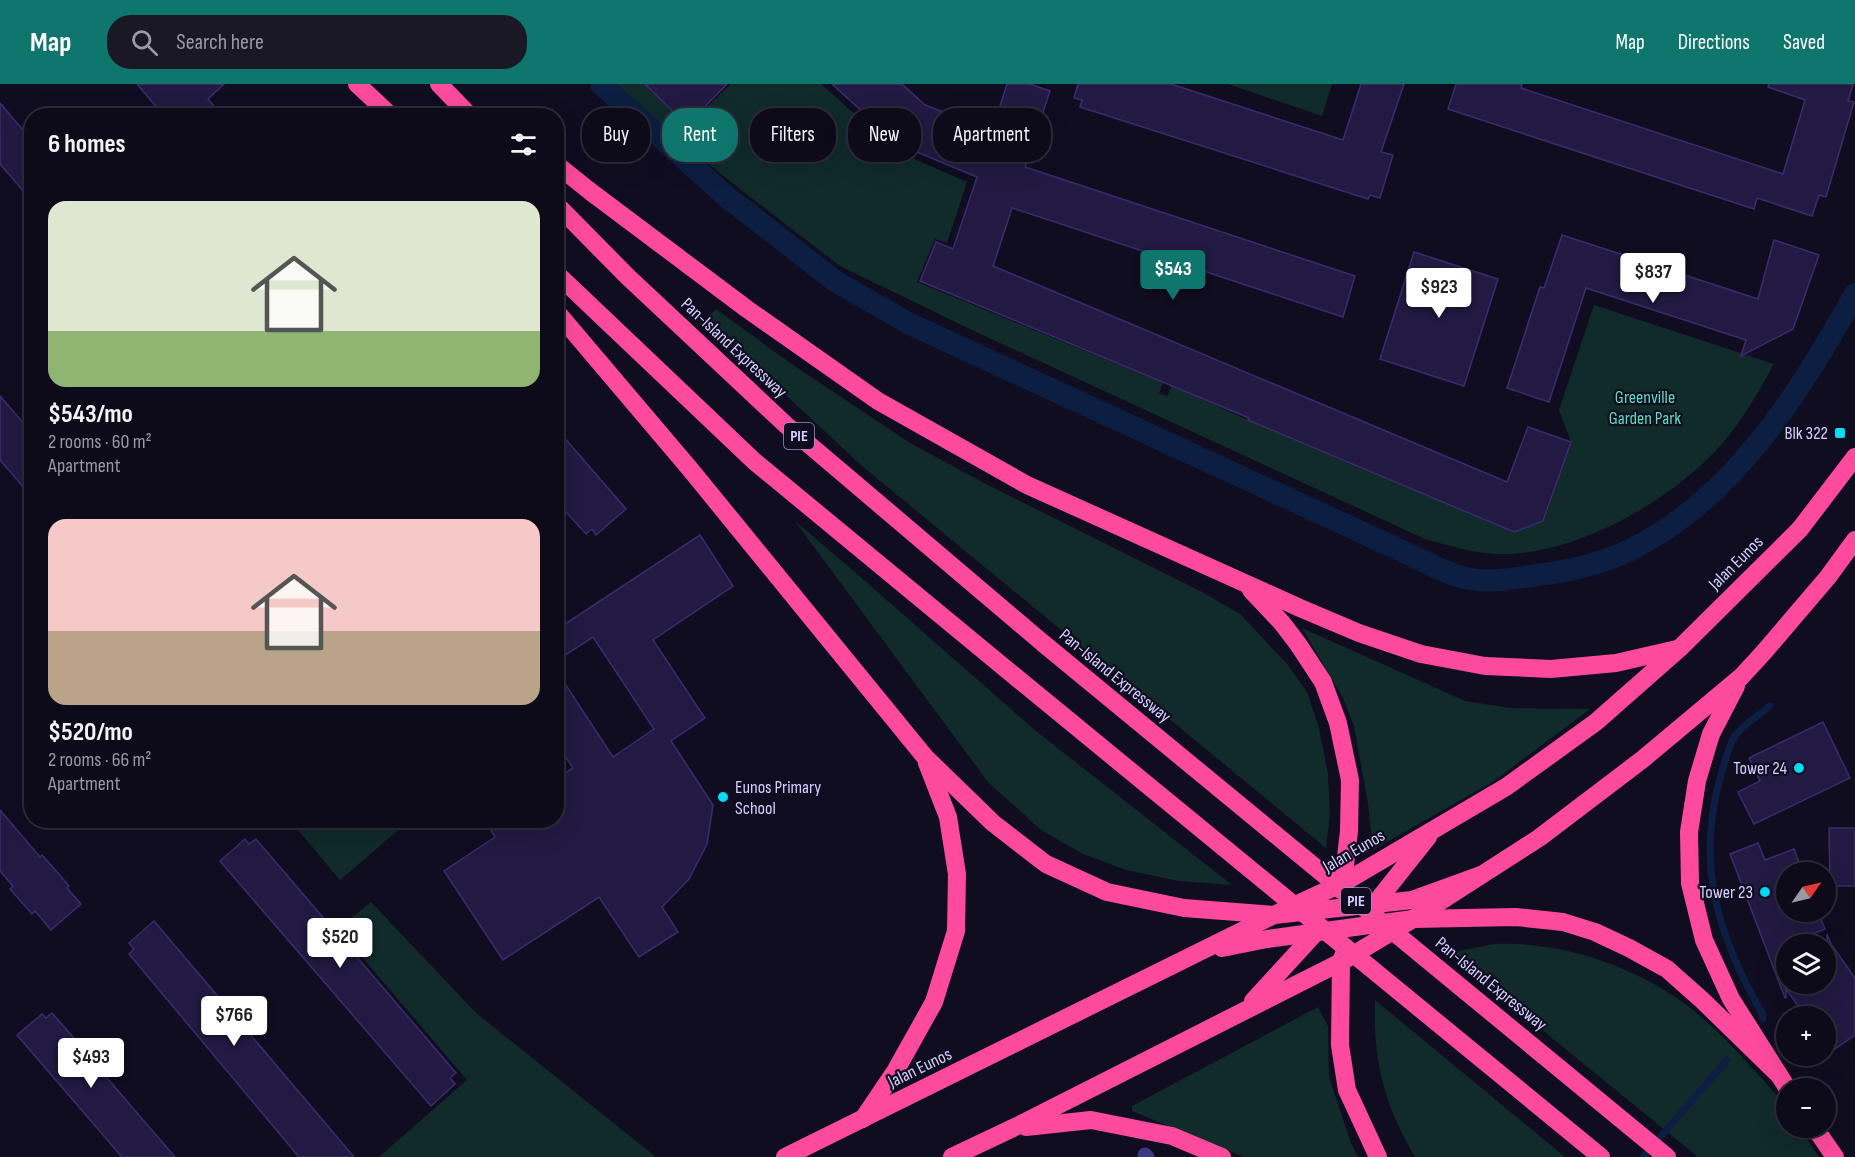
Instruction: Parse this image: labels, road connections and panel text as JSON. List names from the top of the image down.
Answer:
{
  "streets": {
    "highway": ["Pan-Island Expressway", "PIE", "Jalan Eunos"]
  },
  "parks": ["Greenville Garden Park"],
  "places": {
    "transit": ["Blk 322"],
    "other": ["Tower 24", "Eunos Primary School", "Tower 23"]
  },
  "north": "top right",
  "page": {
    "header": "Map",
    "search": "Search here",
    "nav": ["Map", "Directions", "Saved"],
    "chip": [
      "Buy",
      "Rent",
      "Filters",
      "New",
      "Apartment"
    ],
    "heading": "6 homes",
    "list": [
      {
        "name": "$543/mo",
        "note": "2 rooms · 60 m² · Apartment"
      },
      {
        "name": "$520/mo",
        "note": "2 rooms · 66 m² · Apartment"
      }
    ],
    "price": [
      "$543",
      "$837",
      "$923",
      "$520",
      "$766",
      "$493"
    ],
    "map_buttons": ["+", "−"]
  }
}
